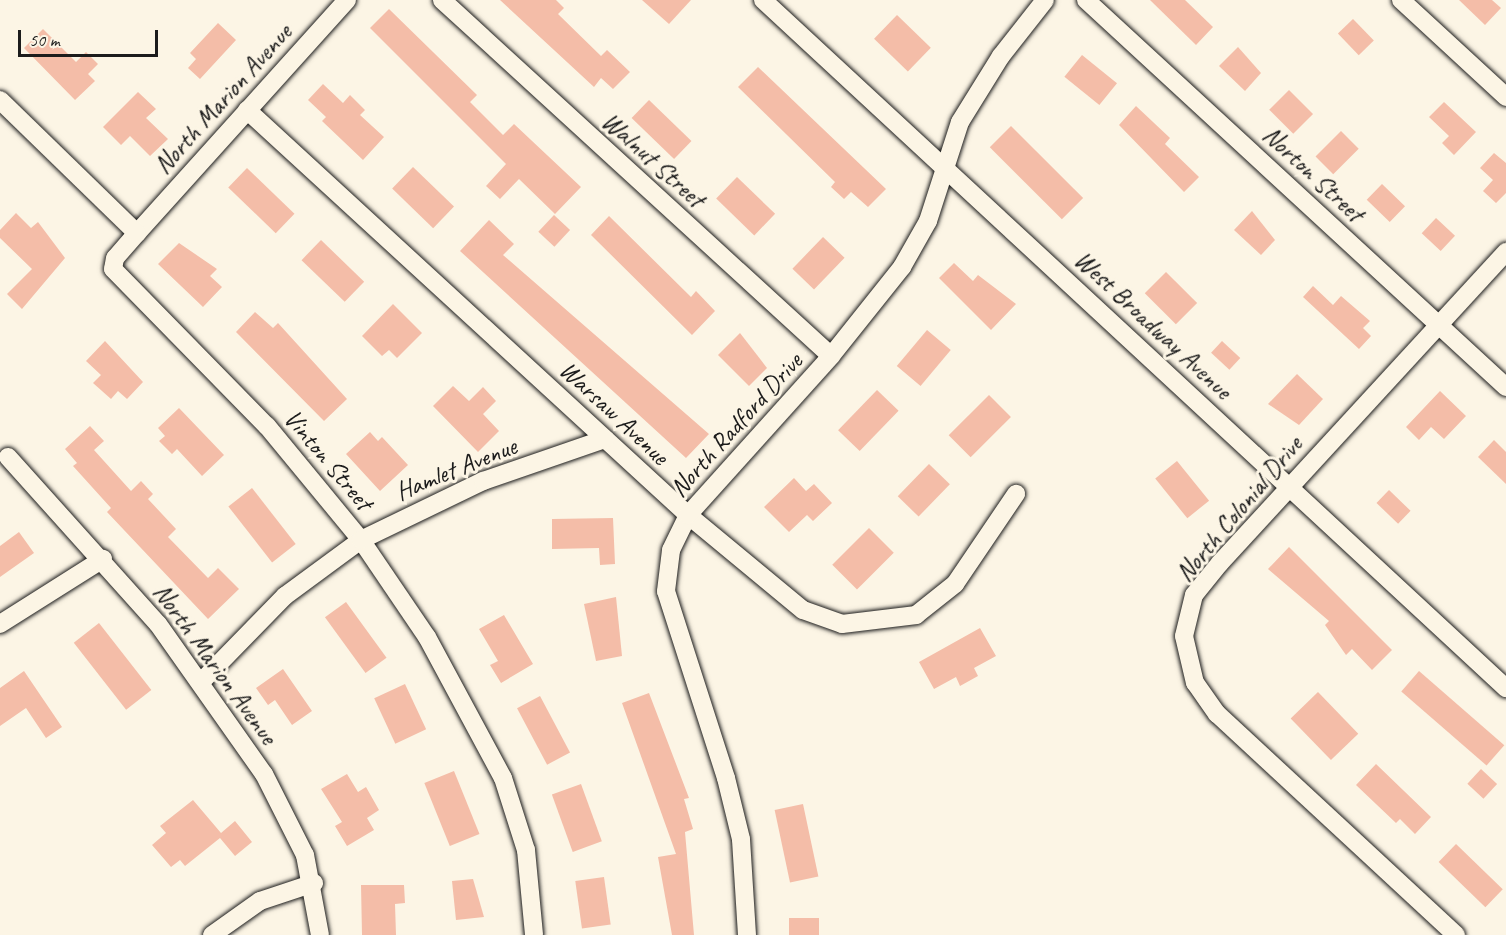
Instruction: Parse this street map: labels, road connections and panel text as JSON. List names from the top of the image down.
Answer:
{
  "streets": {
    "street": [
      "North Marion Avenue",
      "Walnut Street",
      "Norton Street",
      "West Broadway Avenue",
      "Warsaw Avenue",
      "North Radford Drive",
      "Vinton Street",
      "Hamlet Avenue",
      "North Colonial Drive"
    ]
  },
  "crossings": [
    ["North Marion Avenue", "Warsaw Avenue"],
    ["North Marion Avenue", "Vinton Street"],
    ["North Marion Avenue", "Hamlet Avenue"],
    ["Walnut Street", "North Radford Drive"],
    ["Norton Street", "North Colonial Drive"],
    ["West Broadway Avenue", "North Radford Drive"],
    ["West Broadway Avenue", "North Colonial Drive"],
    ["Warsaw Avenue", "North Radford Drive"],
    ["Warsaw Avenue", "Hamlet Avenue"],
    ["Vinton Street", "Hamlet Avenue"]
  ],
  "scale_bar": "50 m"
}
